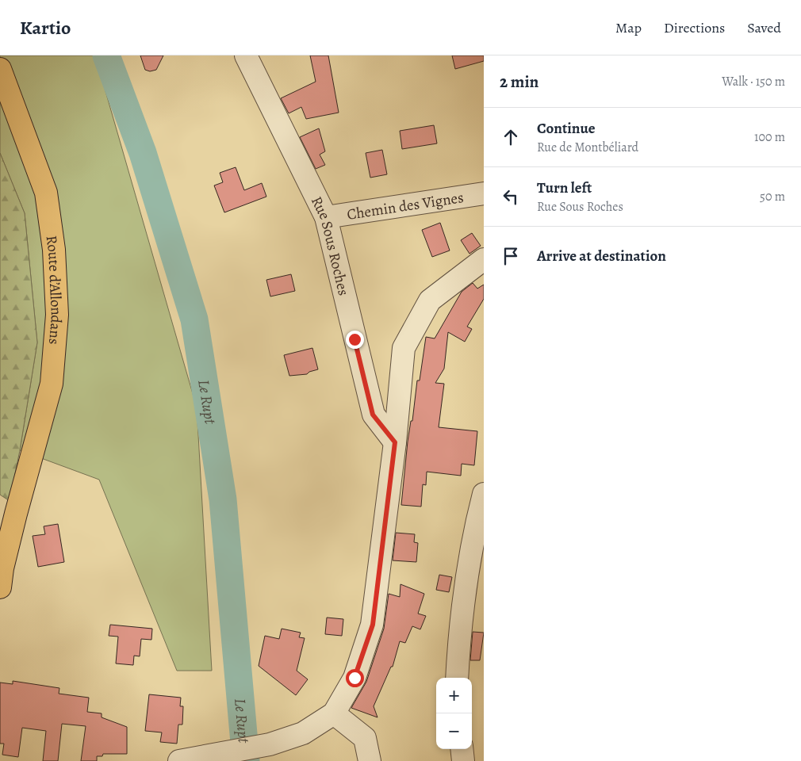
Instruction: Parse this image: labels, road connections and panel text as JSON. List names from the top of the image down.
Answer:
{
  "streets": {
    "main road": ["Route d’Allondans"],
    "street": ["Chemin des Vignes", "Rue Sous Roches"]
  },
  "crossings": [
    ["Chemin des Vignes", "Rue Sous Roches"]
  ],
  "water": ["Le Rupt"],
  "page": {
    "header": "Kartio",
    "nav": ["Map", "Directions", "Saved"],
    "heading": ["2 min", "Walk · 150 m"],
    "list": [
      ["Continue", "Rue de Montbéliard", "100 m"],
      ["Turn left", "Rue Sous Roches", "50 m"],
      "Arrive at destination"
    ],
    "map_buttons": ["+", "−"]
  }
}
